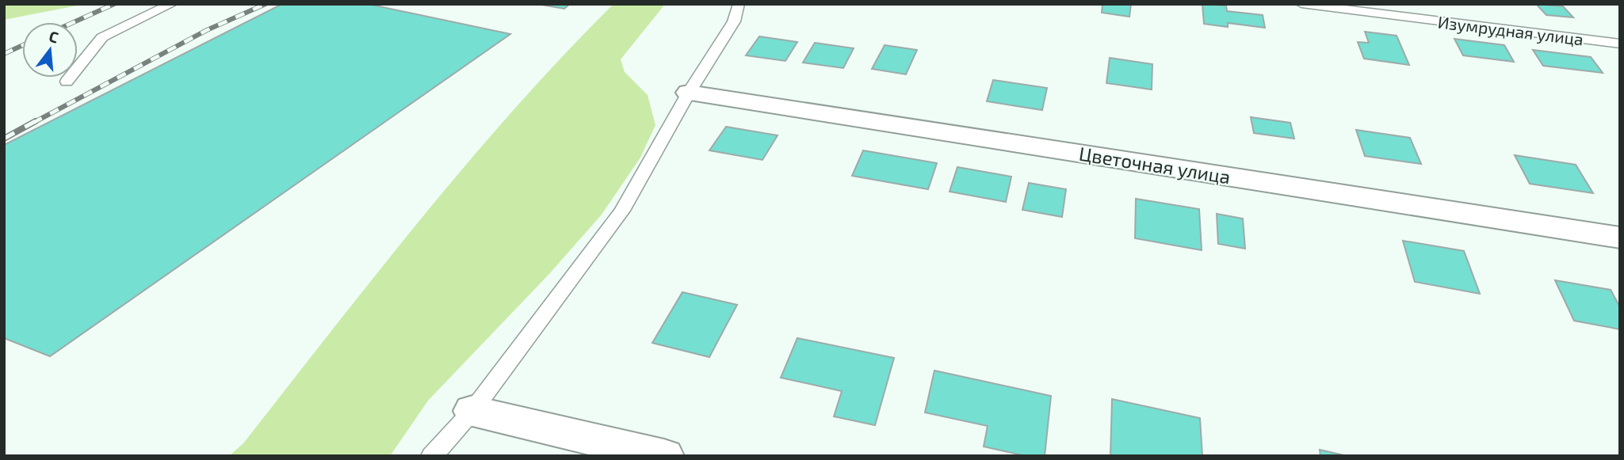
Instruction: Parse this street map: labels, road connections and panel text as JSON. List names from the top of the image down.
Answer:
{
  "streets": {
    "street": ["Цветочная улица"],
    "lane": ["Изумрудная улица"]
  },
  "north": "top"
}
